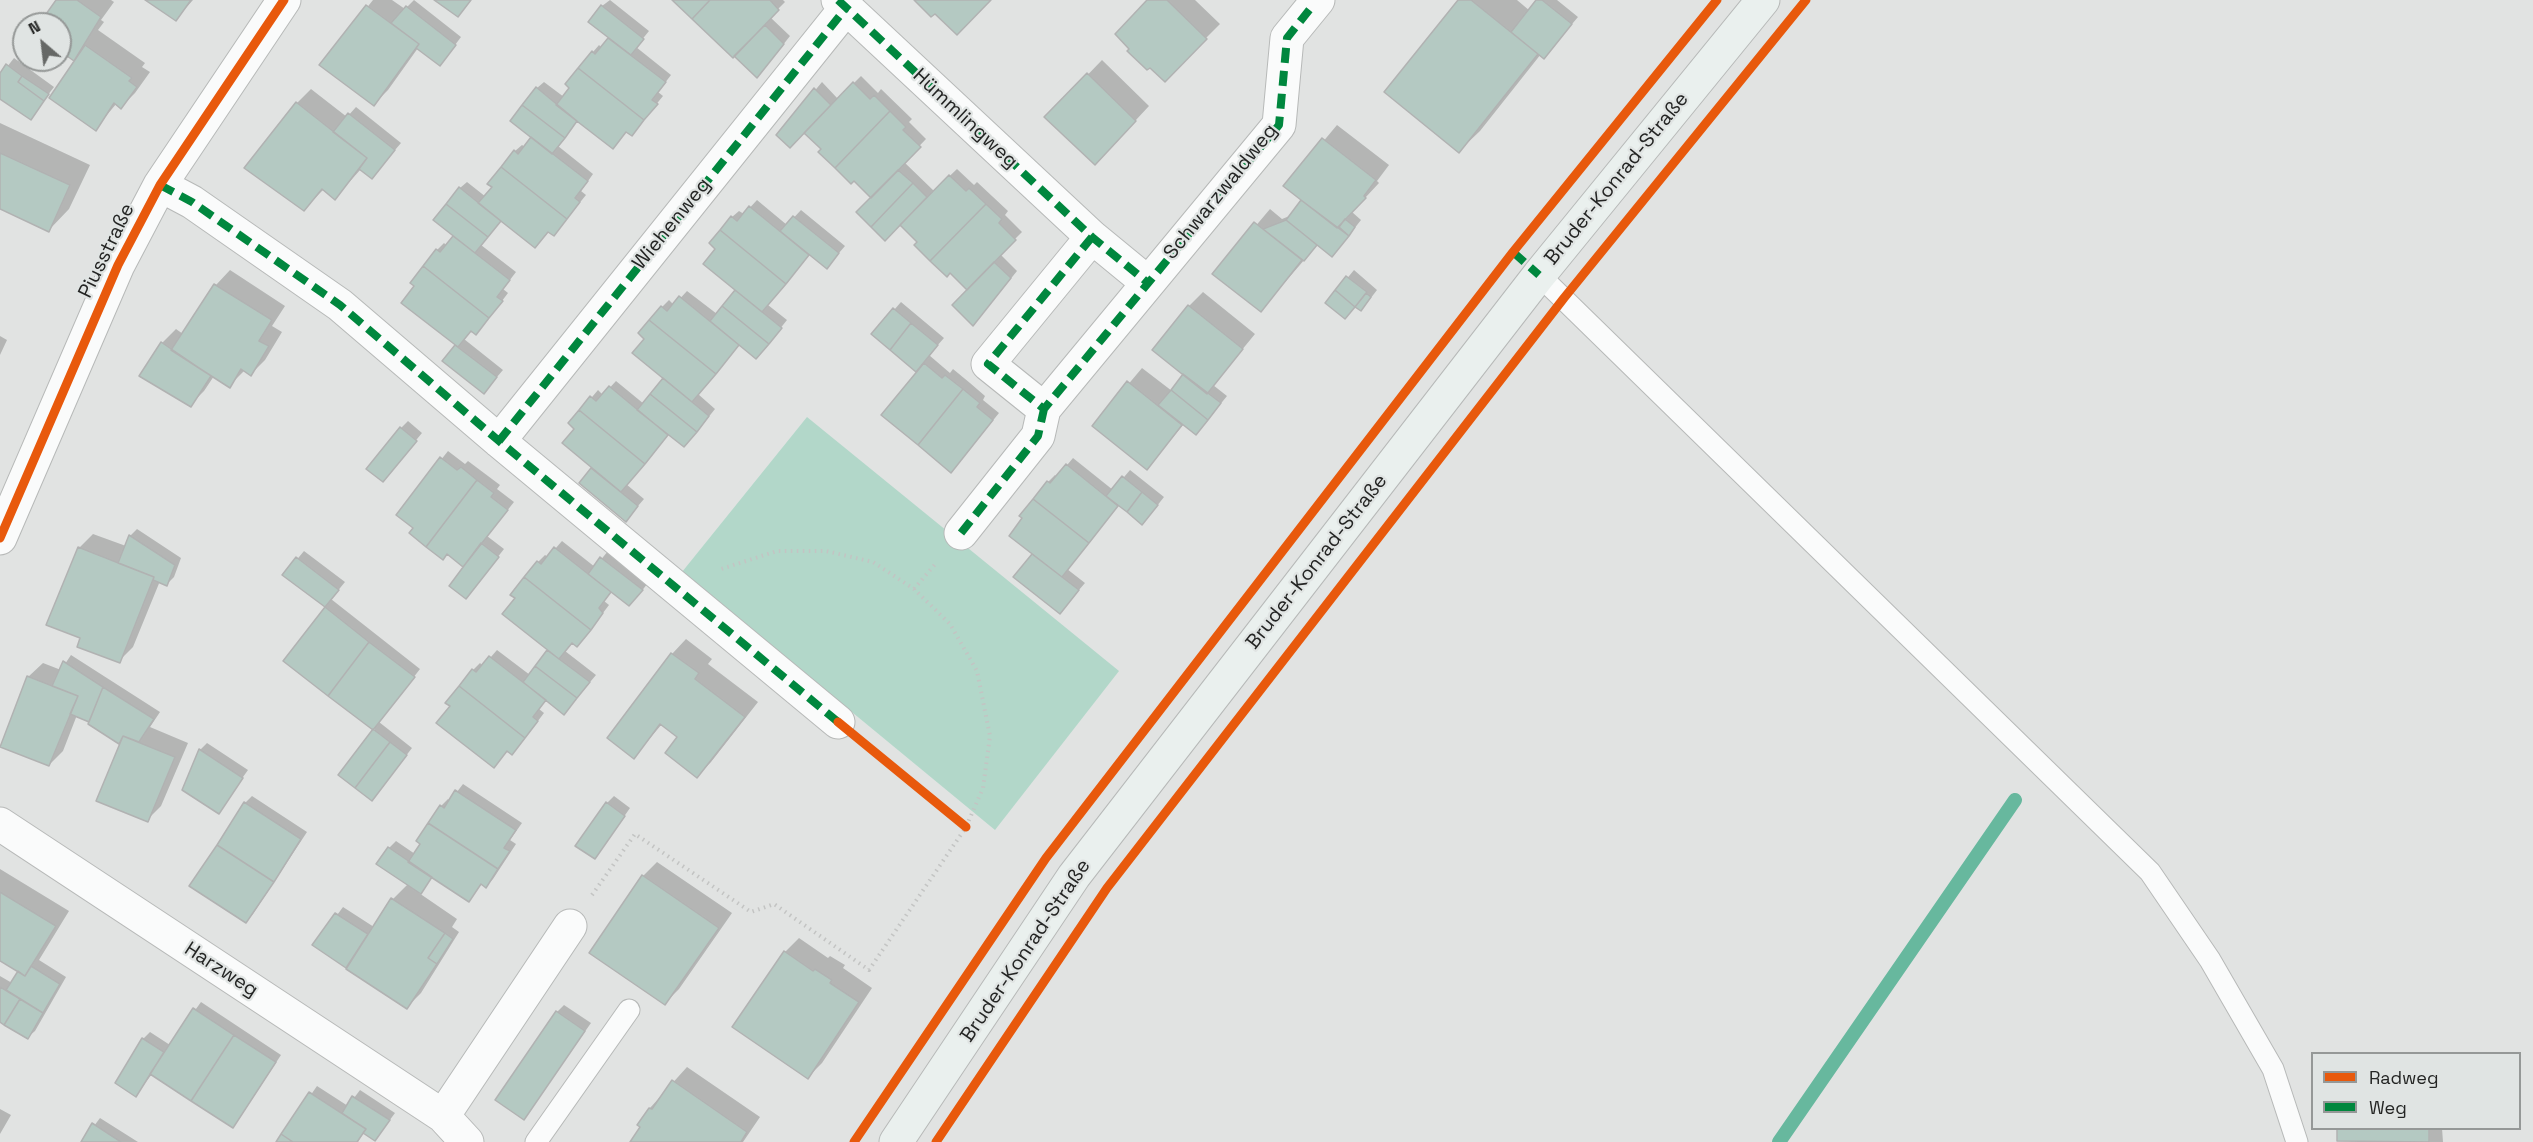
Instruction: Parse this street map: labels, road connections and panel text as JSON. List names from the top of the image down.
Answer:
{
  "streets": {
    "street": [
      "Hümmlingweg",
      "Bruder-Konrad-Straße",
      "Schwarzwaldweg",
      "Wiehenweg",
      "Piusstraße",
      "Harzweg"
    ]
  },
  "crossings": [
    ["Hümmlingweg", "Wiehenweg"]
  ],
  "legend": ["Radweg", "Weg"],
  "north": "top left"
}
